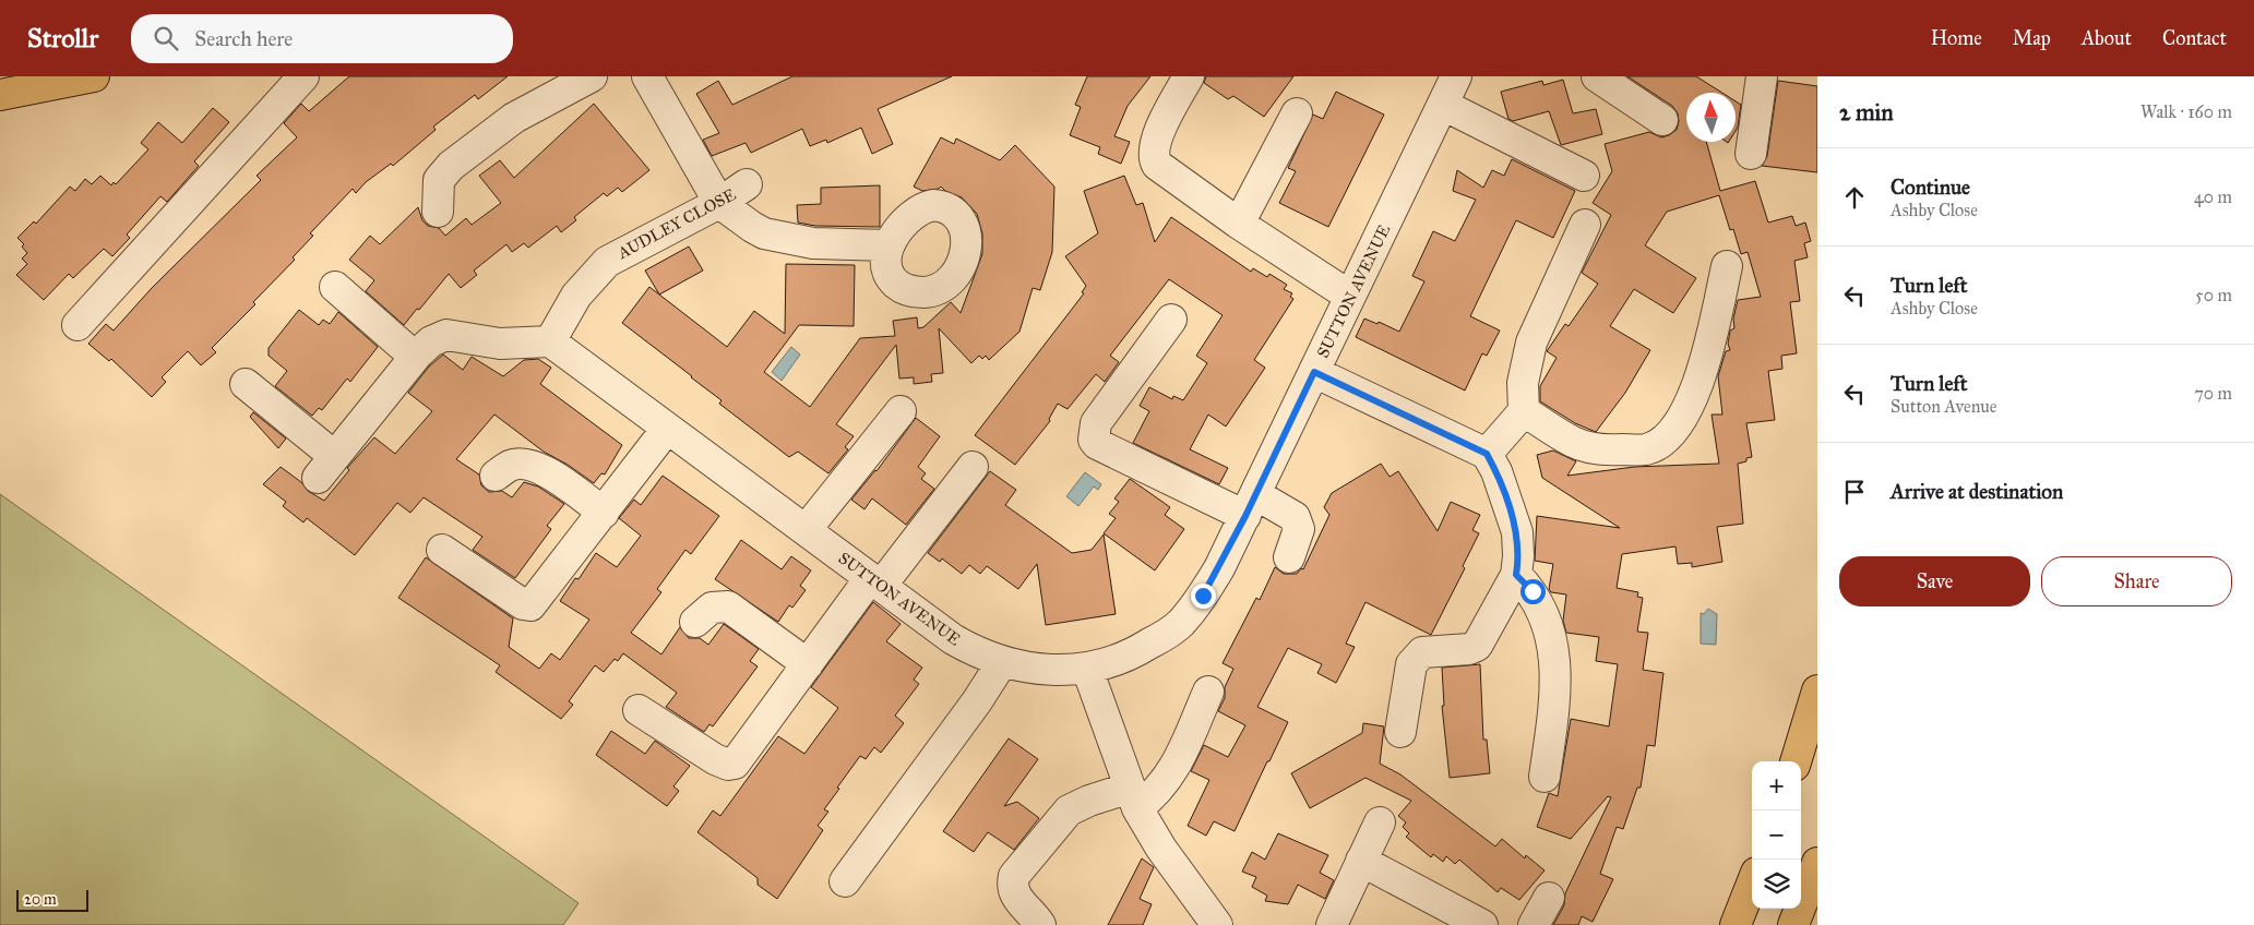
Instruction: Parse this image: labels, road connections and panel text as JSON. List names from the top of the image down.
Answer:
{
  "streets": {
    "street": ["AUDLEY CLOSE", "SUTTON AVENUE"]
  },
  "crossings": [
    ["AUDLEY CLOSE", "SUTTON AVENUE"]
  ],
  "scale_bar": "20 m",
  "north": "top",
  "page": {
    "header": "Strollr",
    "search": "Search here",
    "nav": [
      "Home",
      "Map",
      "About",
      "Contact"
    ],
    "heading": ["2 min", "Walk · 160 m"],
    "list": [
      ["Continue", "Ashby Close", "40 m"],
      ["Turn left", "Ashby Close", "50 m"],
      ["Turn left", "Sutton Avenue", "70 m"],
      "Arrive at destination"
    ],
    "buttons": ["Save", "Share"],
    "map_buttons": ["+", "−"],
    "scale": "20 m"
  }
}
